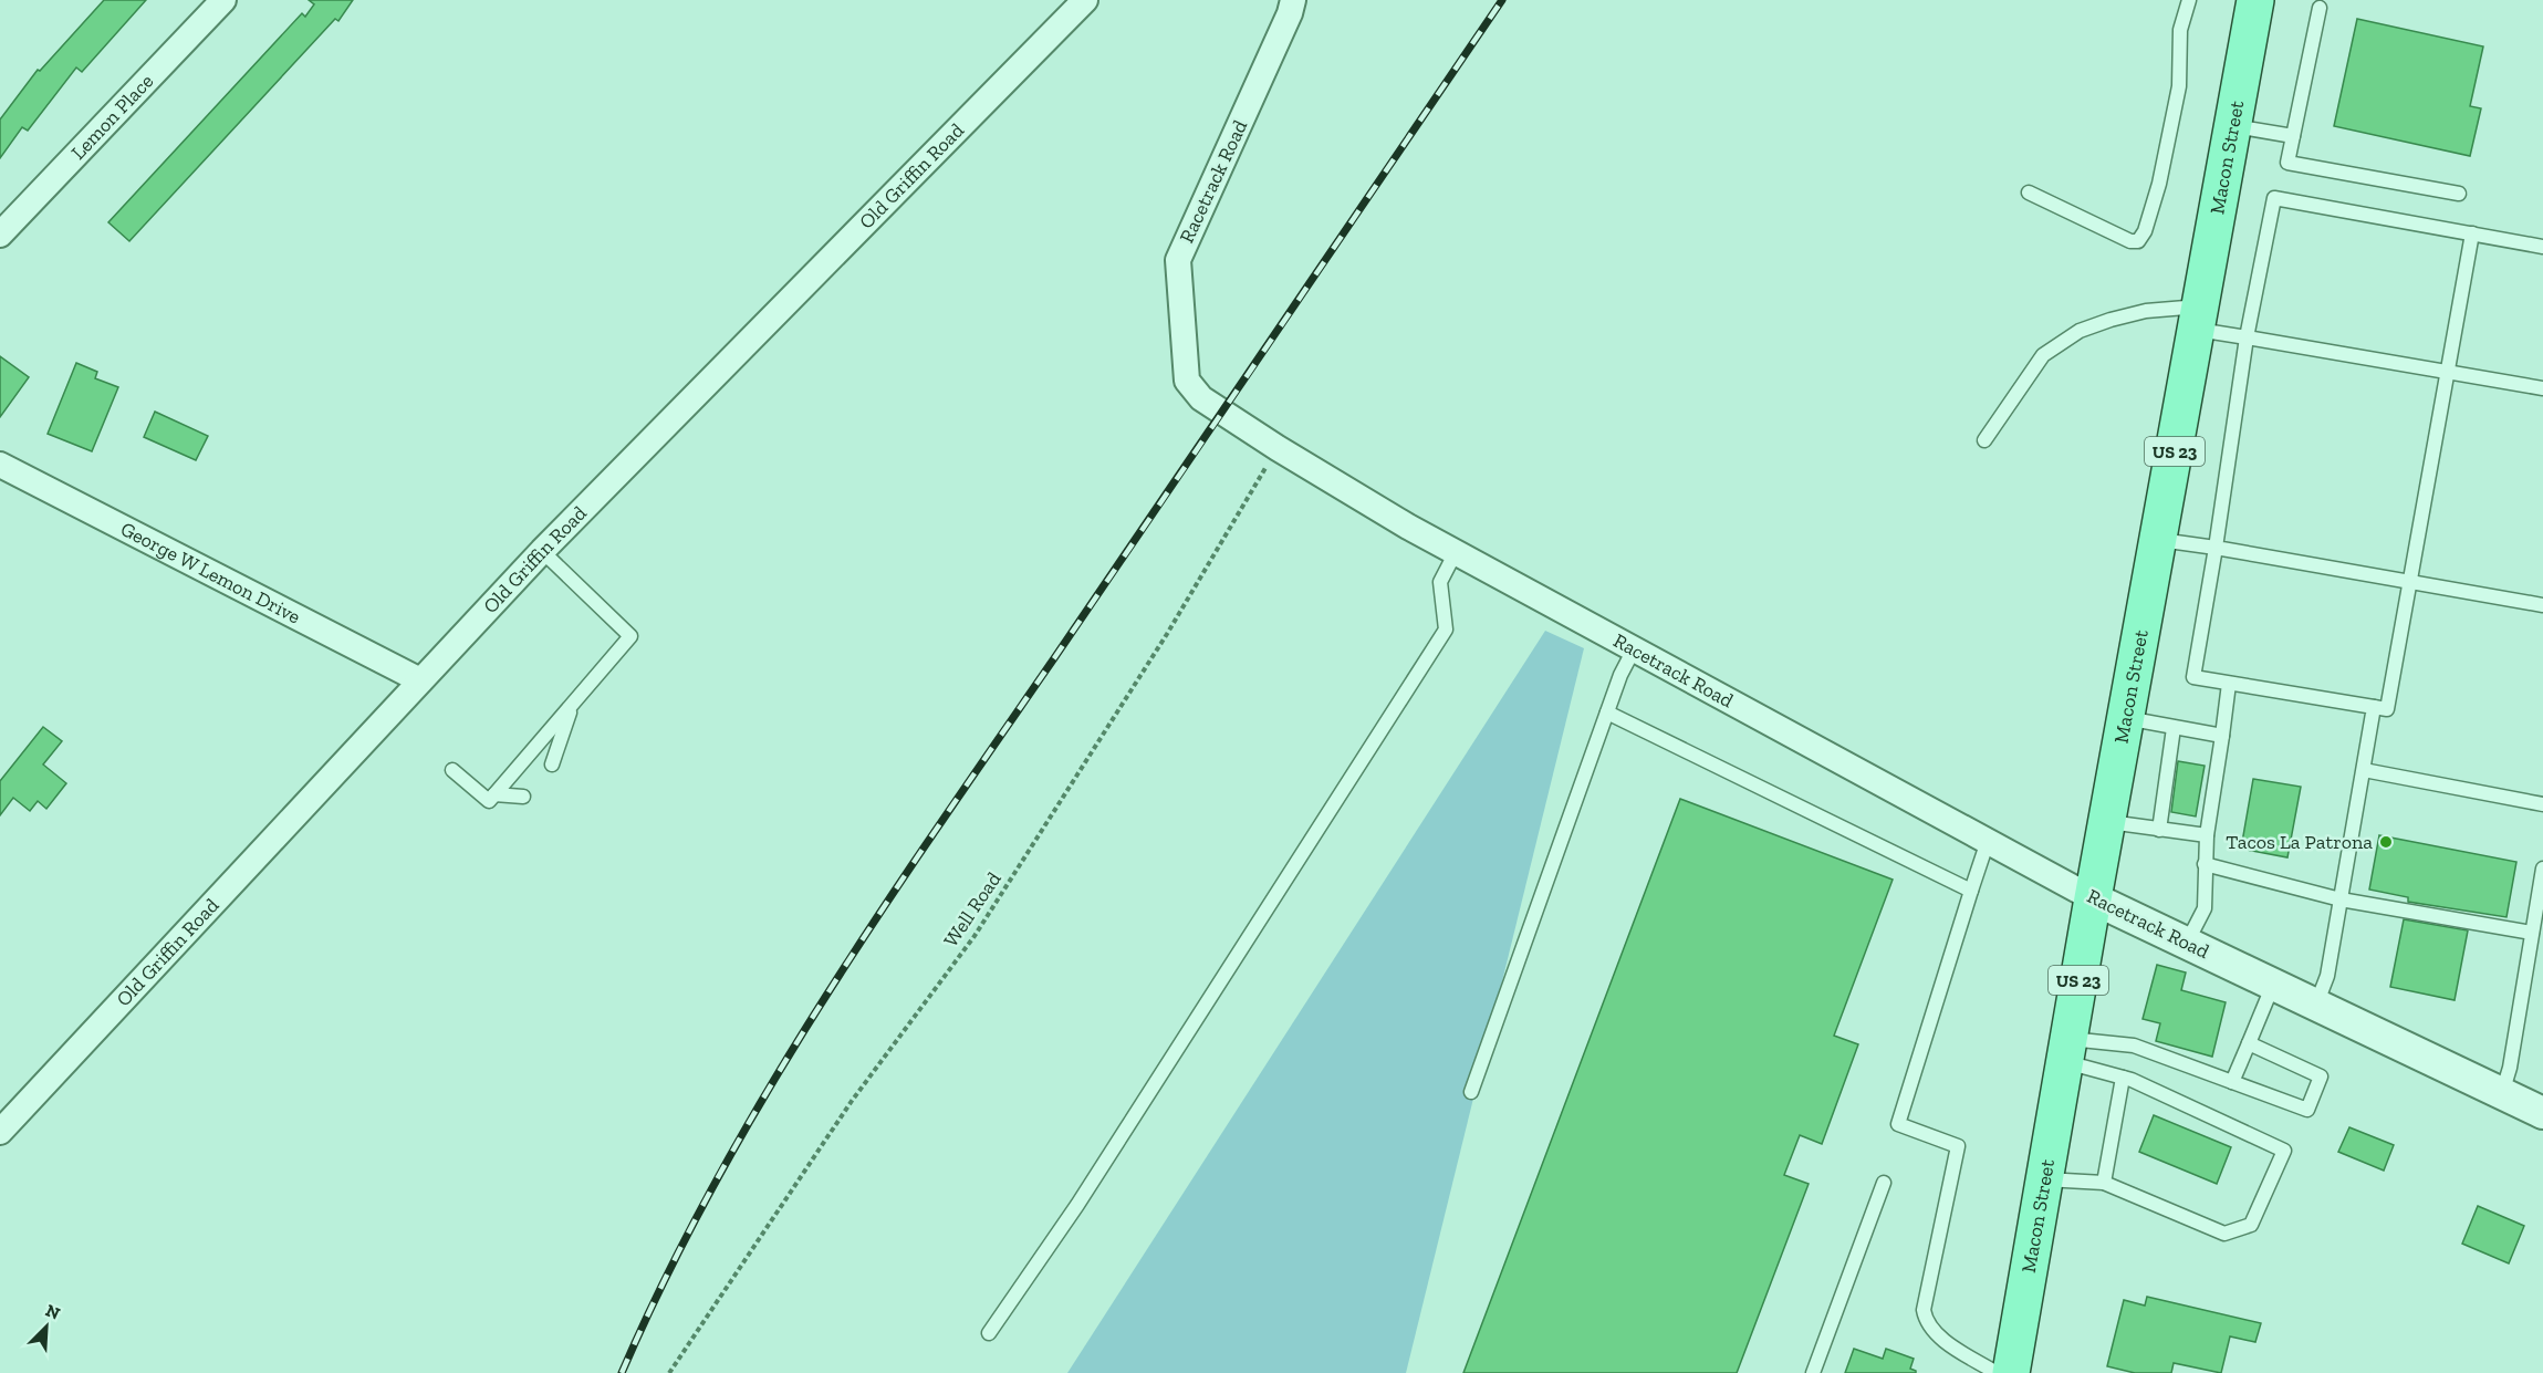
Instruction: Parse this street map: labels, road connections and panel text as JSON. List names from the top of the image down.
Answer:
{
  "streets": {
    "main road": ["Macon Street", "US 23"],
    "street": [
      "Lemon Place",
      "Old Griffin Road",
      "Racetrack Road",
      "George W Lemon Drive"
    ],
    "path": ["Well Road"]
  },
  "crossings": [
    ["Macon Street", "Racetrack Road"],
    ["Old Griffin Road", "George W Lemon Drive"],
    ["Racetrack Road", "Well Road"]
  ],
  "places": ["Tacos La Patrona"],
  "north": "top right"
}
